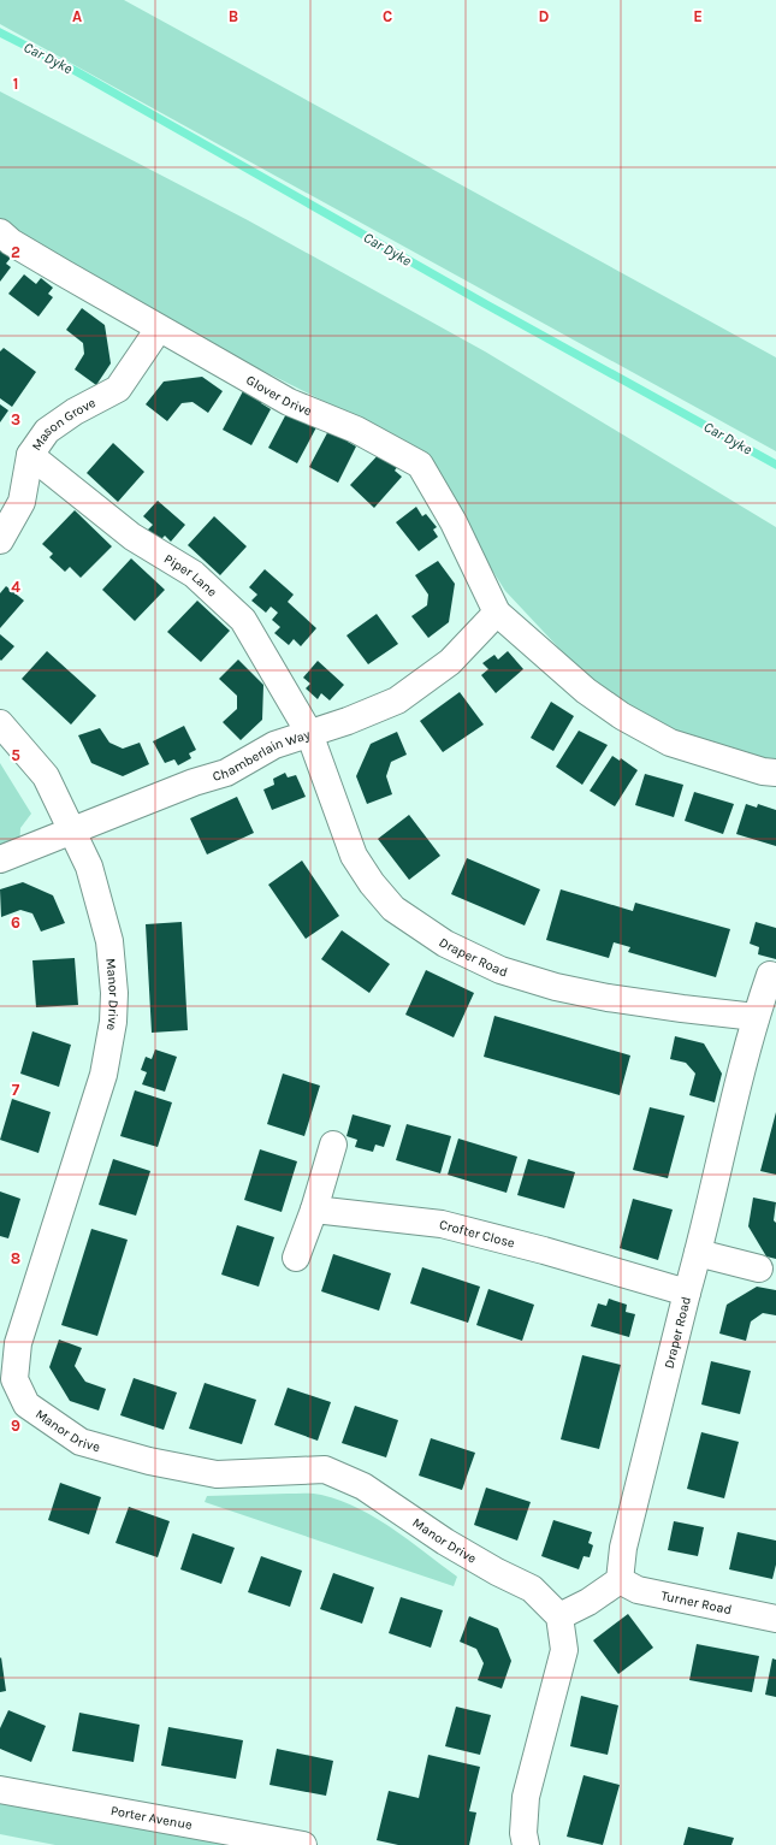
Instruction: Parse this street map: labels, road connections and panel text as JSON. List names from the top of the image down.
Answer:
{
  "streets": {
    "street": [
      "Glover Drive",
      "Mason Grove",
      "Piper Lane",
      "Chamberlain Way",
      "Draper Road",
      "Manor Drive",
      "Crofter Close",
      "Turner Road",
      "Porter Avenue"
    ]
  },
  "crossings": [
    ["Glover Drive", "Mason Grove"],
    ["Glover Drive", "Chamberlain Way"],
    ["Mason Grove", "Piper Lane"],
    ["Piper Lane", "Chamberlain Way"],
    ["Piper Lane", "Draper Road"],
    ["Chamberlain Way", "Draper Road"],
    ["Chamberlain Way", "Manor Drive"],
    ["Draper Road", "Crofter Close"],
    ["Draper Road", "Turner Road"]
  ],
  "water": ["Car Dyke"],
  "grid": {
    "columns": [
      "A",
      "B",
      "C",
      "D",
      "E"
    ],
    "rows": [
      "1",
      "2",
      "3",
      "4",
      "5",
      "6",
      "7",
      "8",
      "9"
    ]
  }
}
